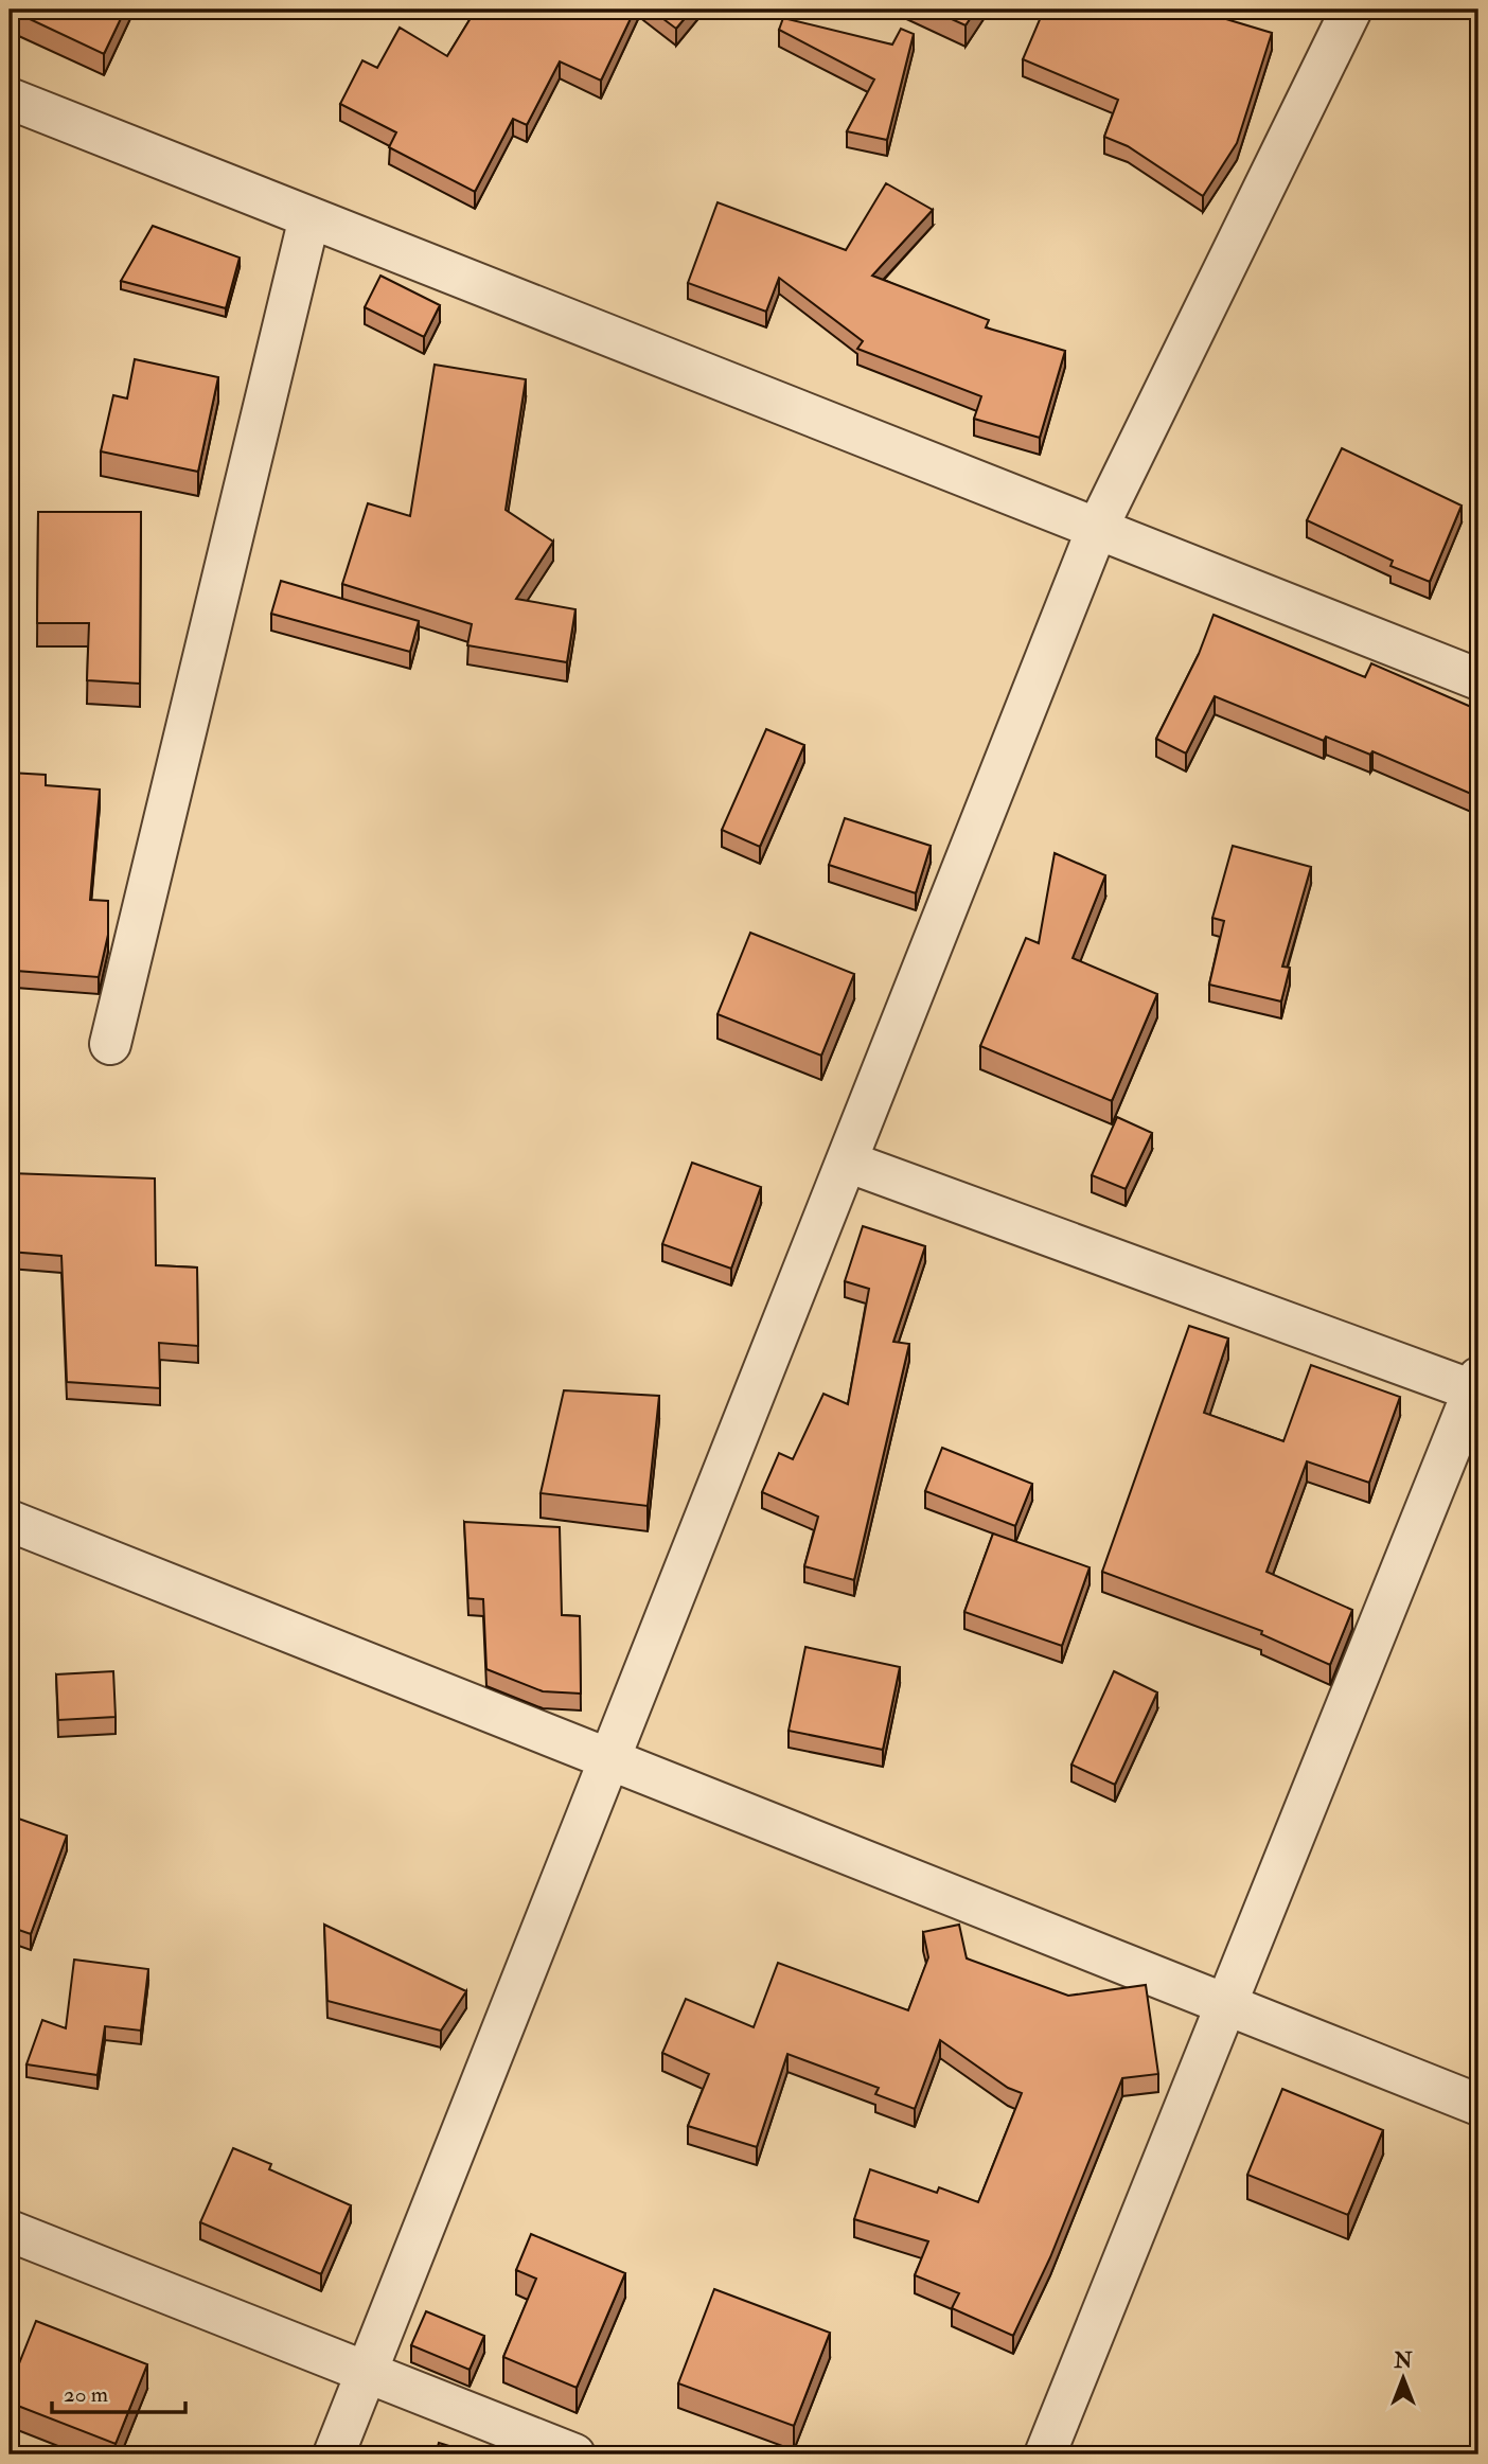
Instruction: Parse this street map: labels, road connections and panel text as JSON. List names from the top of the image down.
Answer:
{
  "scale_bar": "20 m",
  "north": "top"
}
